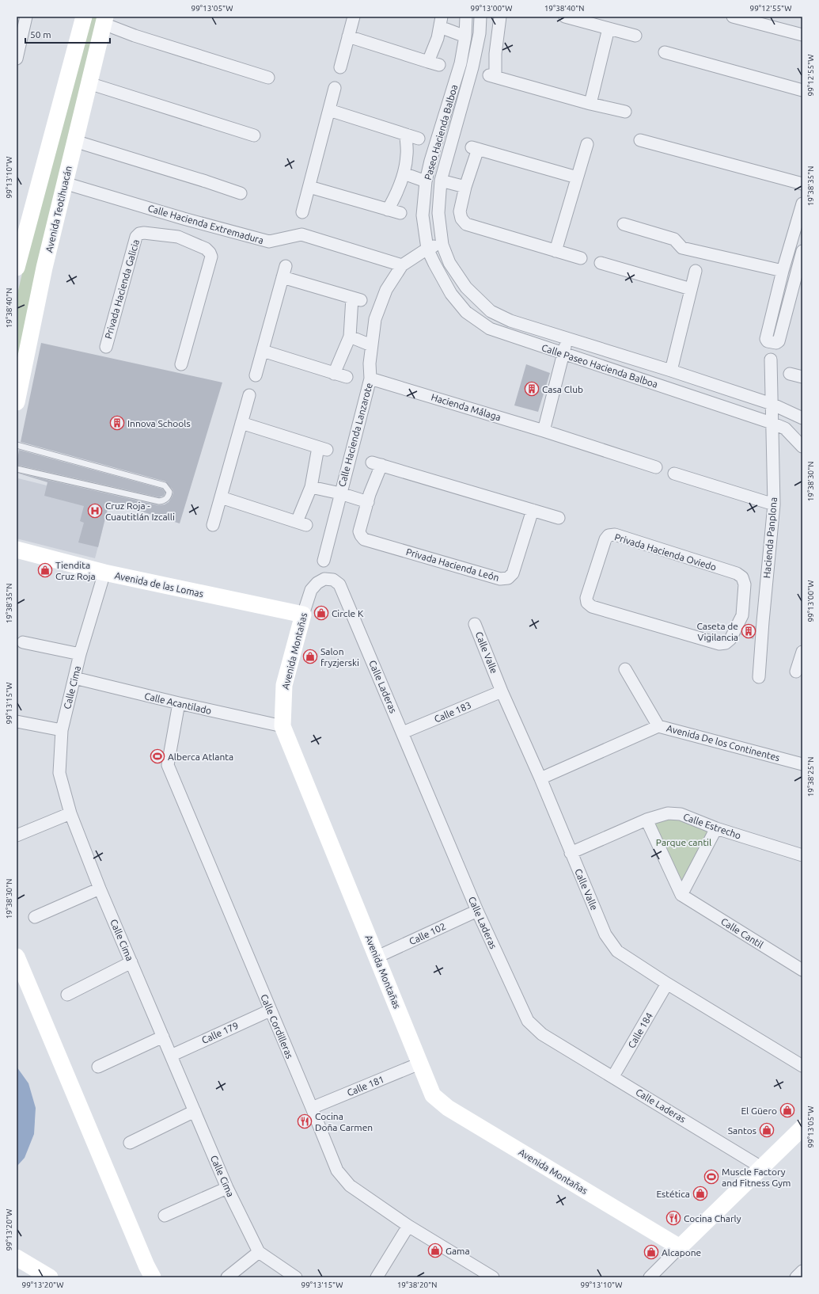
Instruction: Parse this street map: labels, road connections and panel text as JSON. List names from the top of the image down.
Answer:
{
  "streets": {
    "street": [
      "Paseo Hacienda Balboa",
      "Avenida Teotihuacán",
      "Calle Hacienda Extremadura",
      "Privada Hacienda Galicia",
      "Calle Paseo Hacienda Balboa",
      "Hacienda Málaga",
      "Calle Hacienda Lanzarote",
      "Hacienda Panplona",
      "Privada Hacienda Oviedo",
      "Privada Hacienda León",
      "Avenida de las Lomas",
      "Avenida Montañas",
      "Calle Valle",
      "Calle Laderas",
      "Calle Cima",
      "Calle Acantilado",
      "Calle 183",
      "Avenida De los Continentes",
      "Calle Estrecho",
      "Calle Cantil",
      "Calle 102",
      "Calle Cordilleras",
      "Calle 184",
      "Calle 179",
      "Calle 181"
    ]
  },
  "crossings": [
    ["Paseo Hacienda Balboa", "Calle Paseo Hacienda Balboa"],
    ["Paseo Hacienda Balboa", "Calle Hacienda Lanzarote"],
    ["Avenida Teotihuacán", "Calle Hacienda Extremadura"],
    ["Calle Hacienda Extremadura", "Calle Hacienda Lanzarote"],
    ["Calle Paseo Hacienda Balboa", "Calle Hacienda Lanzarote"],
    ["Calle Paseo Hacienda Balboa", "Hacienda Panplona"],
    ["Hacienda Málaga", "Calle Hacienda Lanzarote"],
    ["Avenida de las Lomas", "Avenida Montañas"],
    ["Avenida de las Lomas", "Calle Cima"],
    ["Avenida Montañas", "Calle Laderas"],
    ["Avenida Montañas", "Calle Acantilado"],
    ["Avenida Montañas", "Calle 102"],
    ["Avenida Montañas", "Calle 181"],
    ["Calle Valle", "Calle 183"],
    ["Calle Valle", "Avenida De los Continentes"],
    ["Calle Valle", "Calle Estrecho"],
    ["Calle Valle", "Calle 184"],
    ["Calle Laderas", "Calle 183"],
    ["Calle Laderas", "Calle 102"],
    ["Calle Laderas", "Calle 184"],
    ["Calle Cima", "Calle Acantilado"],
    ["Calle Cima", "Calle 179"],
    ["Calle Acantilado", "Calle Cordilleras"],
    ["Calle Cordilleras", "Calle 179"],
    ["Calle Cordilleras", "Calle 181"]
  ],
  "parks": ["Parque cantil"],
  "places": {
    "building": ["Casa Club", "Innova Schools", "Caseta de Vigilancia"],
    "hospital": ["Cruz Roja - Cuautitlán Izcalli"],
    "shop": [
      "Tiendita Cruz Roja",
      "Circle K",
      "Salon fryzjerski",
      "El Güero",
      "Santos",
      "Estética",
      "Gama",
      "Alcapone"
    ],
    "sports": ["Alberca Atlanta", "Muscle Factory and Fitness Gym"],
    "restaurant": ["Cocina Doña Carmen", "Cocina Charly"]
  },
  "scale_bar": "50 m",
  "coordinates": [
    "99°13'05\"W",
    "99°13'00\"W",
    "19°38'40\"N",
    "99°12'55\"W",
    "99°13'10\"W",
    "19°38'35\"N",
    "19°38'30\"N",
    "99°13'15\"W",
    "19°38'25\"N",
    "99°13'20\"W",
    "19°38'20\"N"
  ]
}
